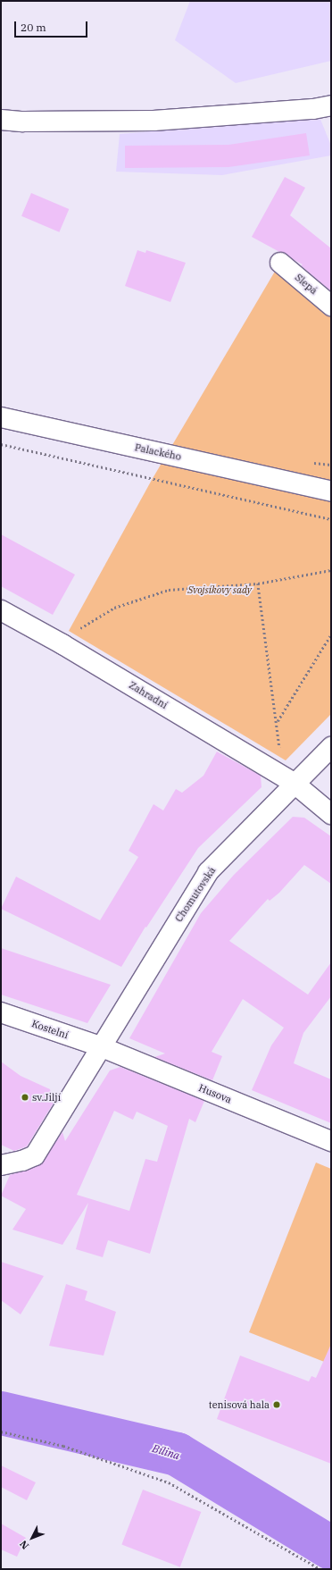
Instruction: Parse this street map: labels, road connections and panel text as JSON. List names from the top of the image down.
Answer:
{
  "streets": {
    "street": [
      "Slepá",
      "Palackého",
      "Zahradní",
      "Chomutovská",
      "Kostelní",
      "Husova"
    ]
  },
  "crossings": [
    ["Zahradní", "Chomutovská"],
    ["Chomutovská", "Kostelní"],
    ["Chomutovská", "Husova"],
    ["Kostelní", "Husova"]
  ],
  "water": ["Bílina"],
  "parks": ["Svojsíkovy sady"],
  "places": ["sv.Jiljí", "tenisová hala"],
  "scale_bar": "20 m",
  "north": "bottom left"
}
